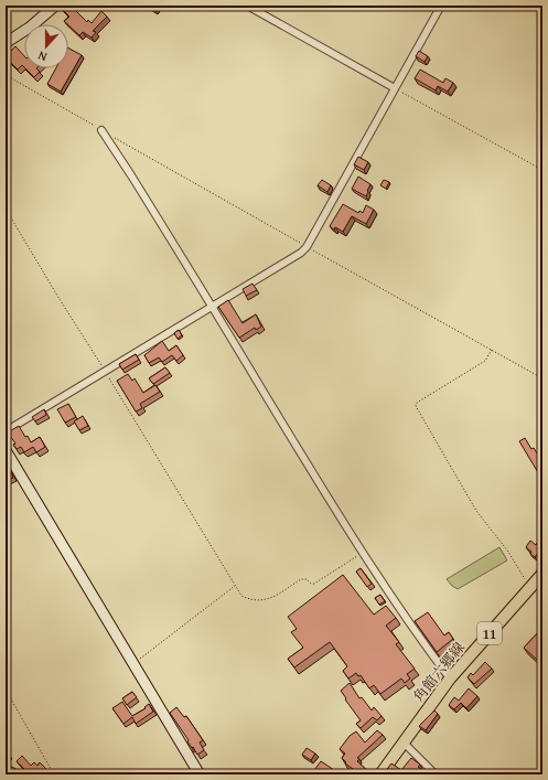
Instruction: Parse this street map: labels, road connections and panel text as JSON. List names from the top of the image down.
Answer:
{
  "streets": {
    "main road": ["11", "角館六郷線"]
  },
  "north": "bottom"
}
